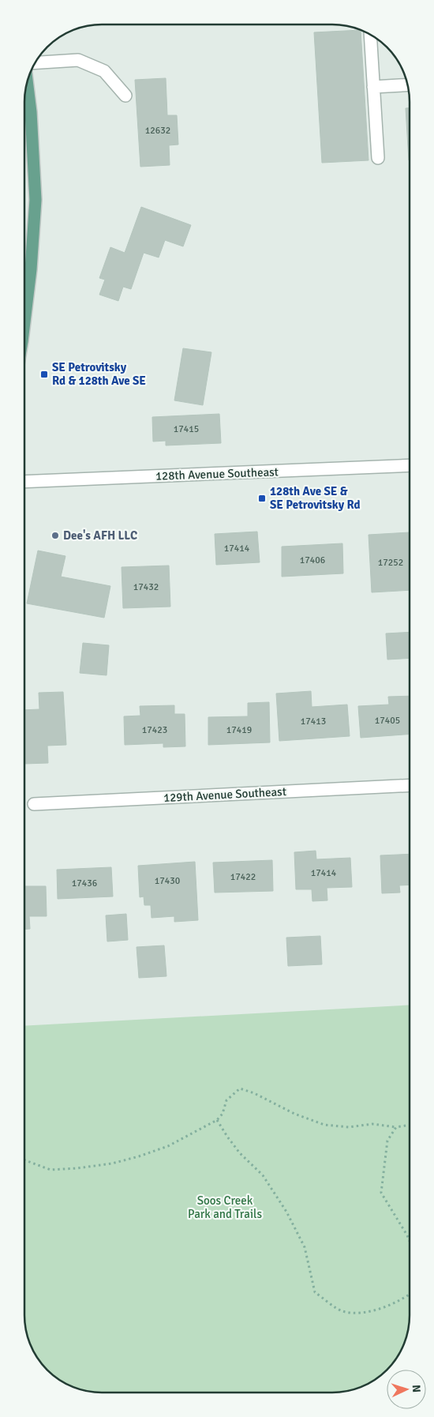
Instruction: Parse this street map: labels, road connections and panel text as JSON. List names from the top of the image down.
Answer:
{
  "streets": {
    "street": ["128th Avenue Southeast", "129th Avenue Southeast"]
  },
  "parks": ["Soos Creek Park and Trails"],
  "places": {
    "transit": ["SE Petrovitsky Rd & 128th Ave SE", "128th Ave SE & SE Petrovitsky Rd"],
    "other": ["Dee's AFH LLC"]
  },
  "house_numbers": [
    "12632",
    "17415",
    "17414",
    "17406",
    "17252",
    "17432",
    "17405",
    "17413",
    "17423",
    "17419",
    "17414",
    "17422",
    "17430",
    "17436"
  ],
  "north": "right"
}
